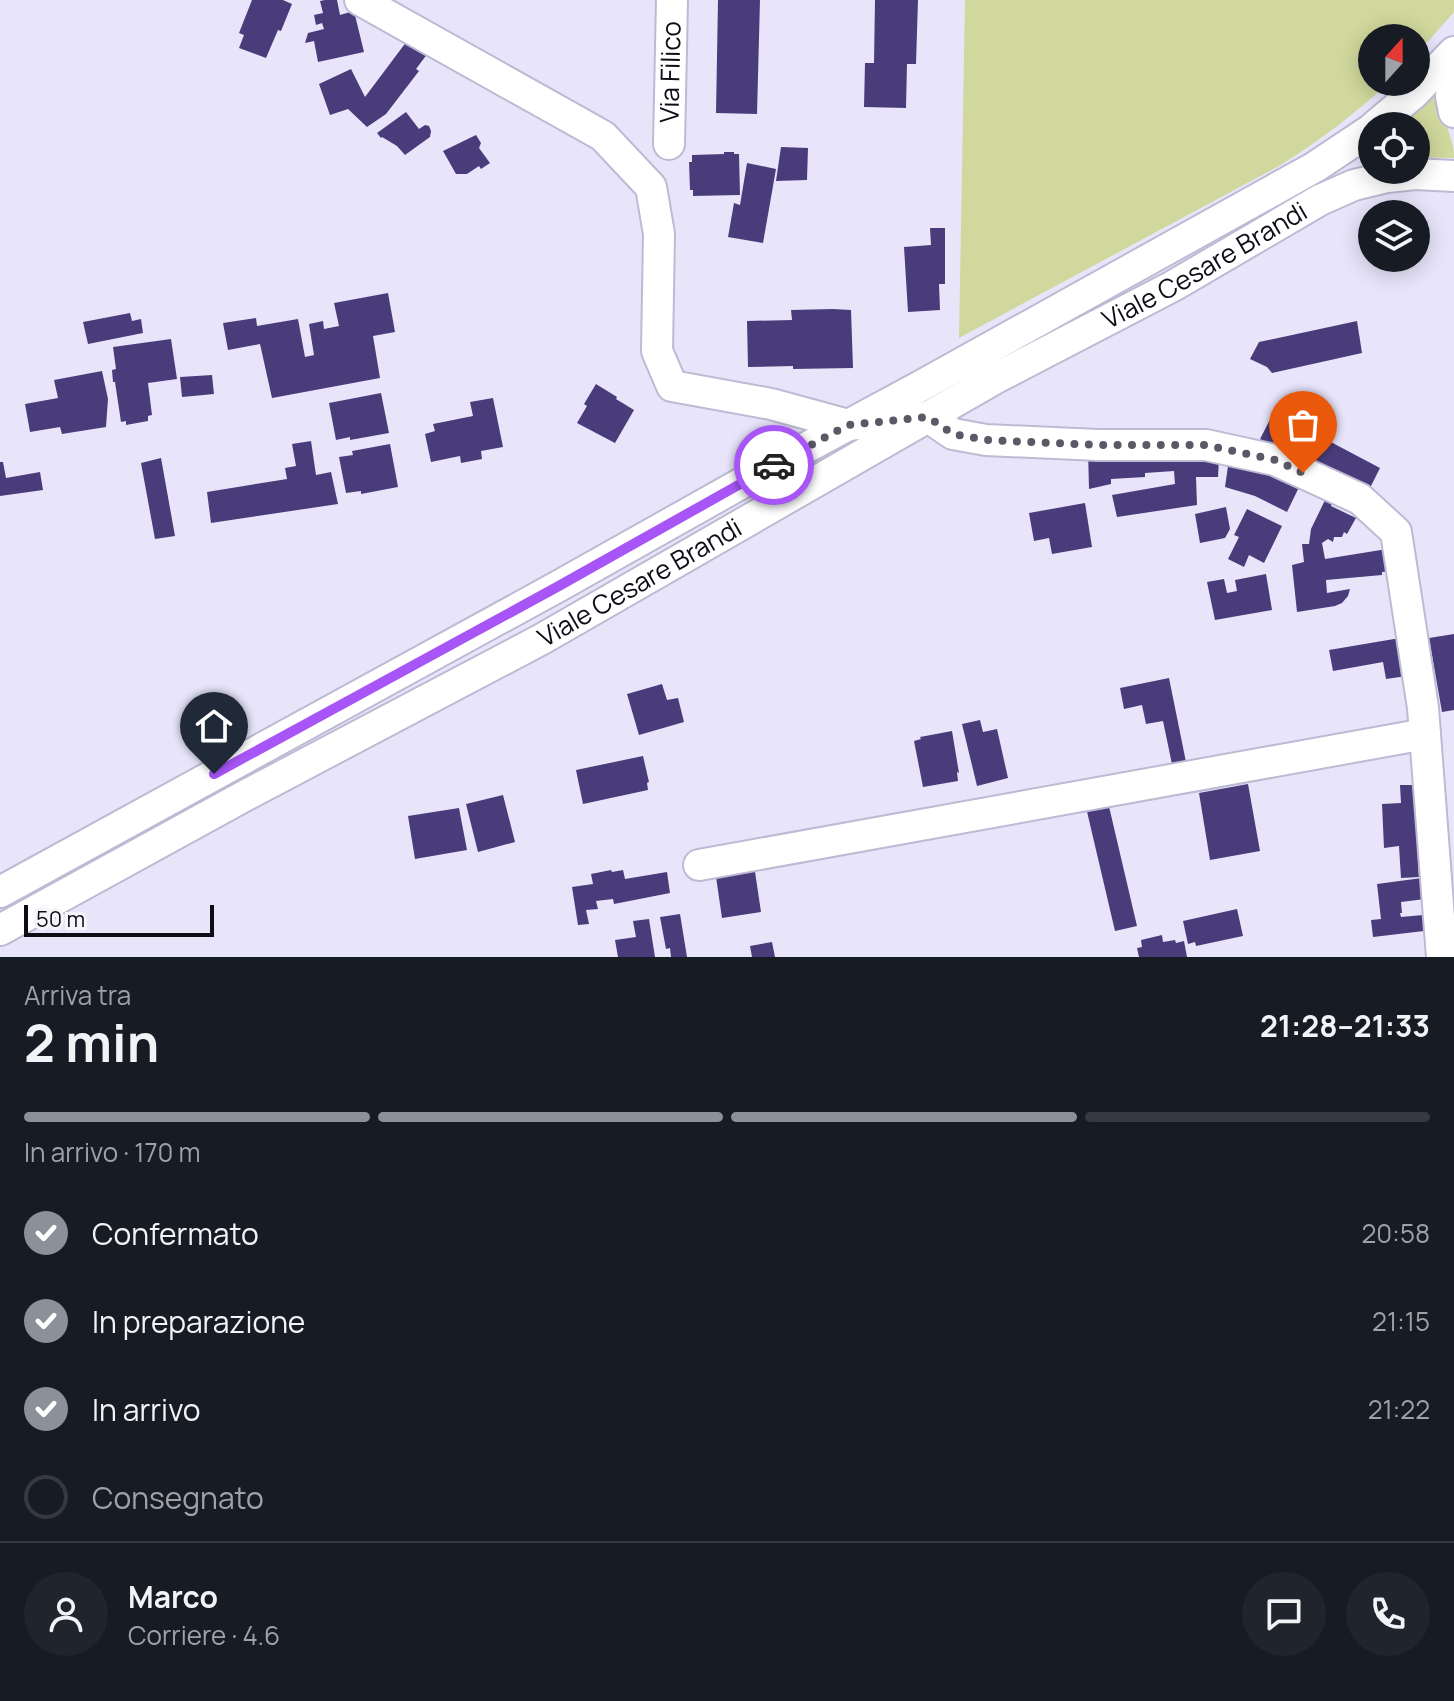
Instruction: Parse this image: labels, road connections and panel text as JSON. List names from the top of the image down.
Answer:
{
  "streets": {
    "street": ["Via Filico", "Viale Cesare Brandi"]
  },
  "scale_bar": "50 m",
  "north": "top",
  "page": {
    "scale": "50 m",
    "heading": ["2 min", "Arriva tra", "21:28–21:33"],
    "panel": ["Marco", "Corriere · 4.6"],
    "bar": "In arrivo · 170 m",
    "list": [
      ["Confermato", "20:58"],
      ["In preparazione", "21:15"],
      ["In arrivo", "21:22"],
      "Consegnato"
    ]
  }
}
